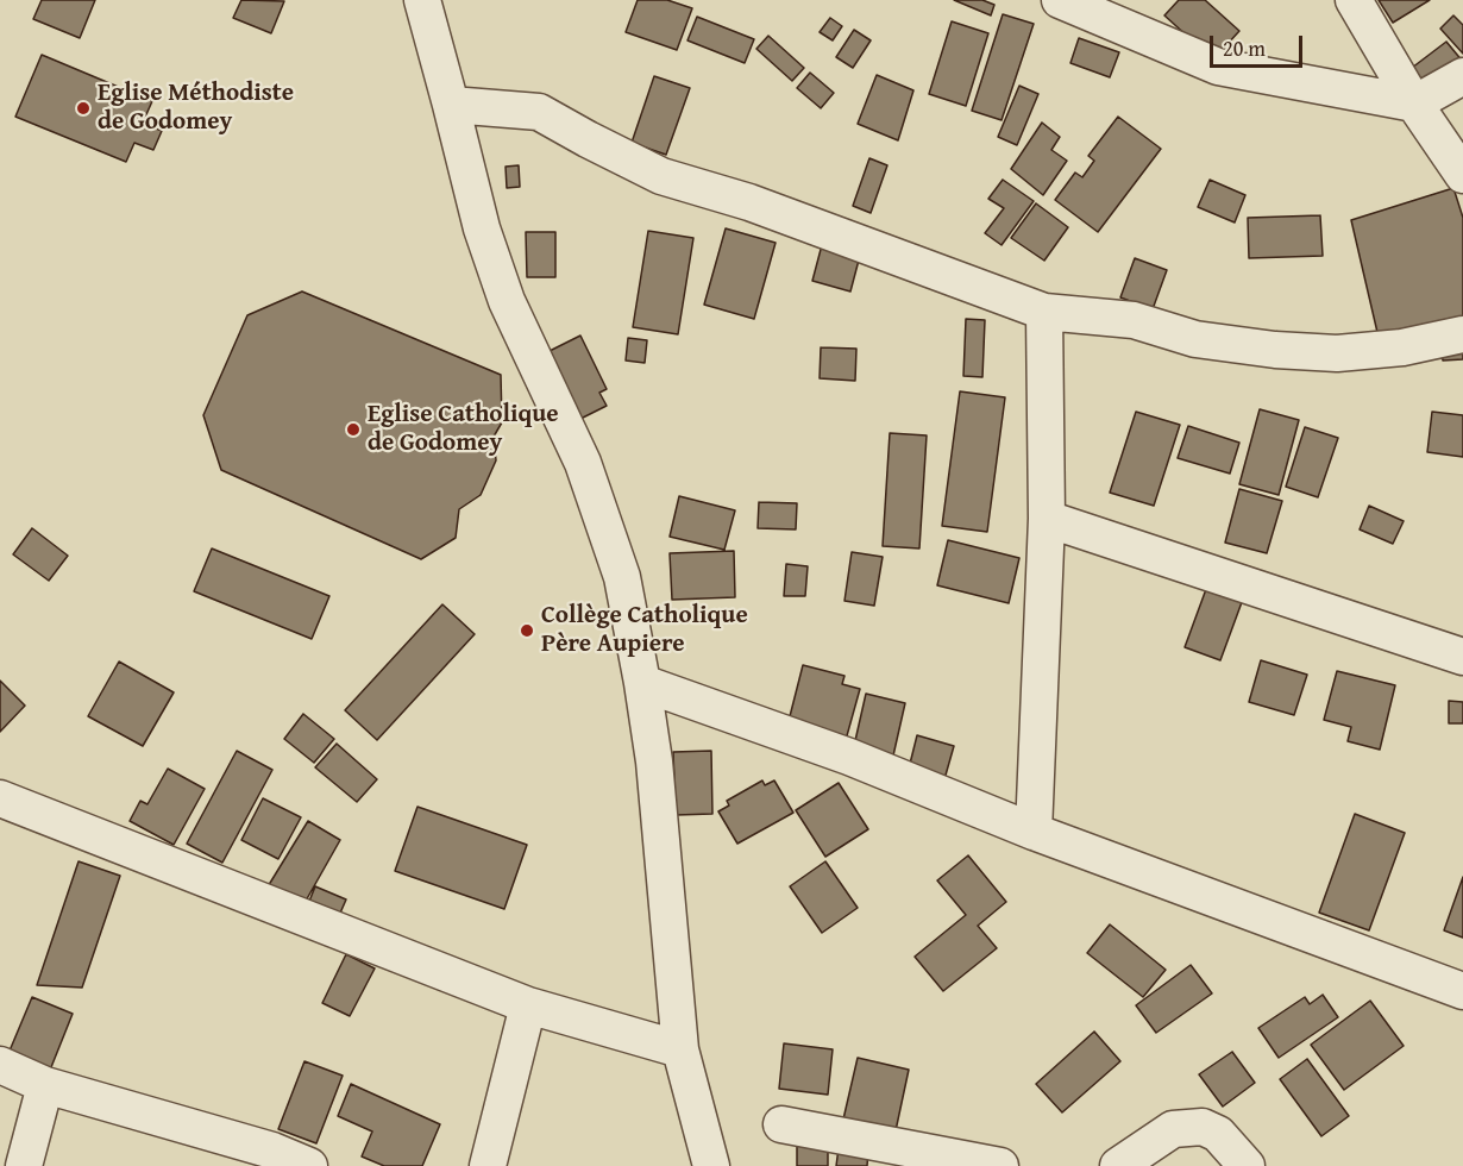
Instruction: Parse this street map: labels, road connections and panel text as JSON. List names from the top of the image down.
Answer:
{
  "places": ["Eglise Méthodiste de Godomey", "Eglise Catholique de Godomey", "Collège Catholique Père Aupiere"],
  "scale_bar": "20 m"
}
